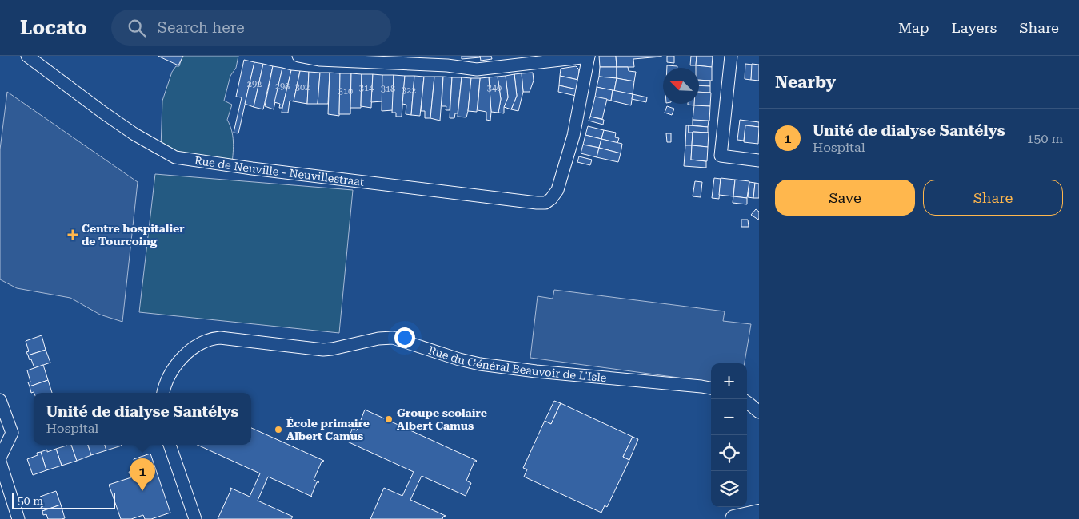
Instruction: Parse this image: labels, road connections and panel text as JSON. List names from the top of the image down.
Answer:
{
  "streets": {
    "street": ["Rue de Neuville - Neuvillestraat", "Rue du Général Beauvoir de L'Isle"]
  },
  "places": {
    "health": ["Centre hospitalier de Tourcoing"],
    "other": ["Groupe scolaire Albert Camus", "École primaire Albert Camus"]
  },
  "house_numbers": [
    "292",
    "298",
    "302",
    "314",
    "340",
    "318",
    "322",
    "310"
  ],
  "scale_bar": "50 m",
  "north": "top left",
  "page": {
    "header": "Locato",
    "search": "Search here",
    "nav": ["Map", "Layers", "Share"],
    "heading": "Nearby",
    "list": [
      {
        "mark": "1",
        "name": "Unité de dialyse Santélys",
        "note": "Hospital",
        "value": "150 m"
      }
    ],
    "buttons": ["Save", "Share"],
    "map_buttons": ["+", "−"],
    "popup": ["Unité de dialyse Santélys", "Hospital"],
    "pins": "1",
    "scale": "50 m"
  }
}
